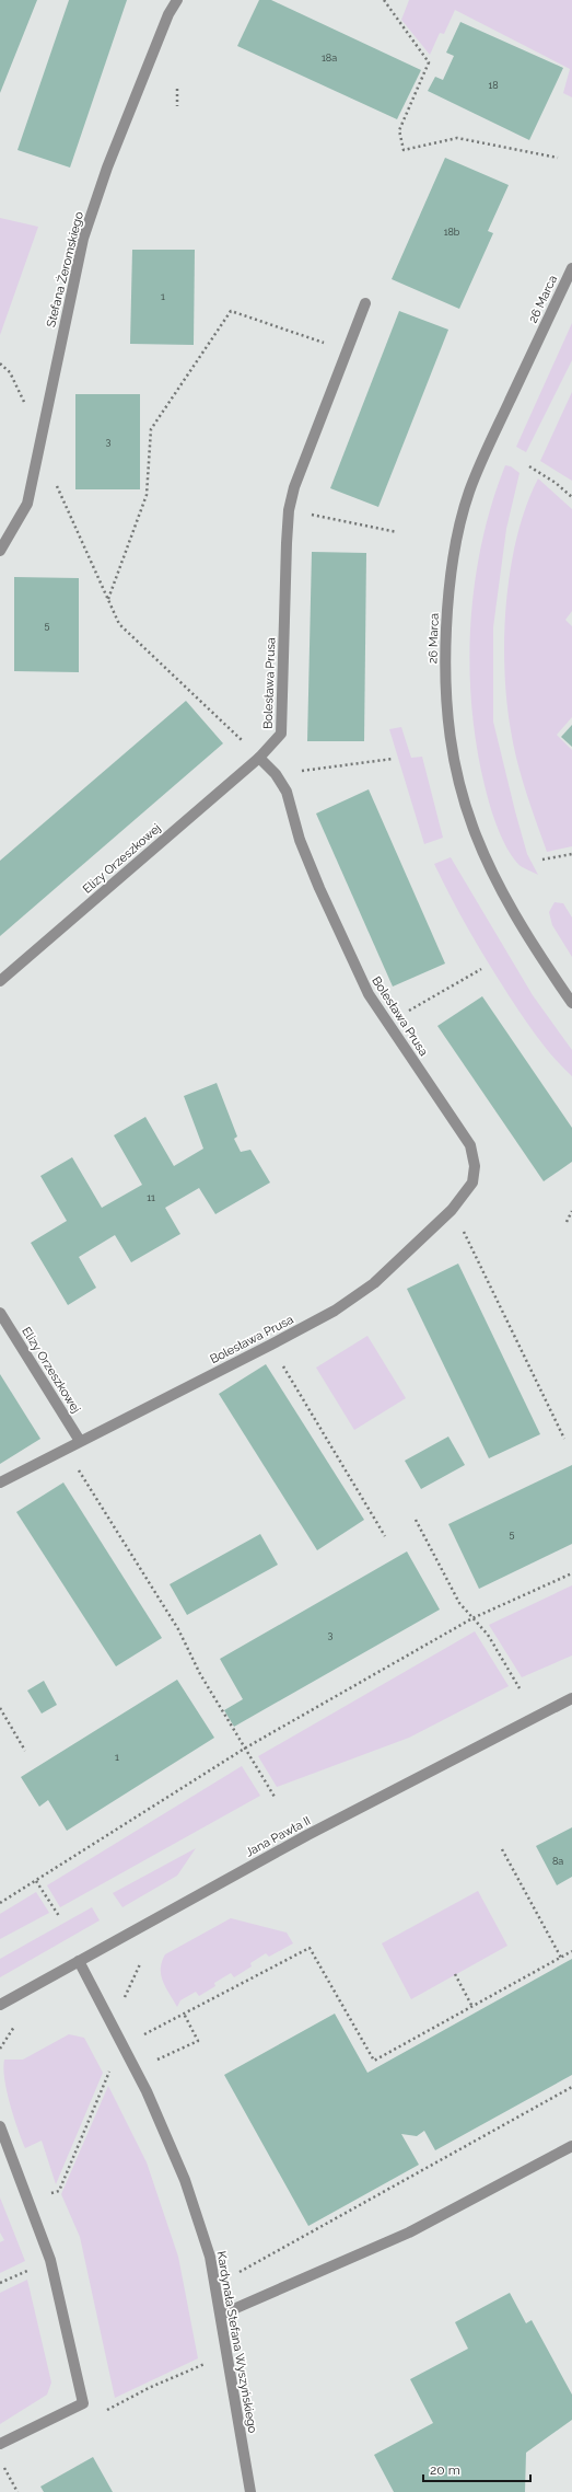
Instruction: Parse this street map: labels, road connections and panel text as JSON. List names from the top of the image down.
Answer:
{
  "streets": {
    "street": [
      "Stefana Żeromskiego",
      "26 Marca",
      "Bolesława Prusa",
      "Elizy Orzeszkowej",
      "Jana Pawła II",
      "Kardynała Stefana Wyszyńskiego"
    ]
  },
  "crossings": [
    ["Bolesława Prusa", "Elizy Orzeszkowej"],
    ["Jana Pawła II", "Kardynała Stefana Wyszyńskiego"]
  ],
  "house_numbers": [
    "18a",
    "18",
    "18b",
    "1",
    "3",
    "5",
    "11",
    "5",
    "3",
    "1",
    "8a"
  ],
  "scale_bar": "20 m"
}
